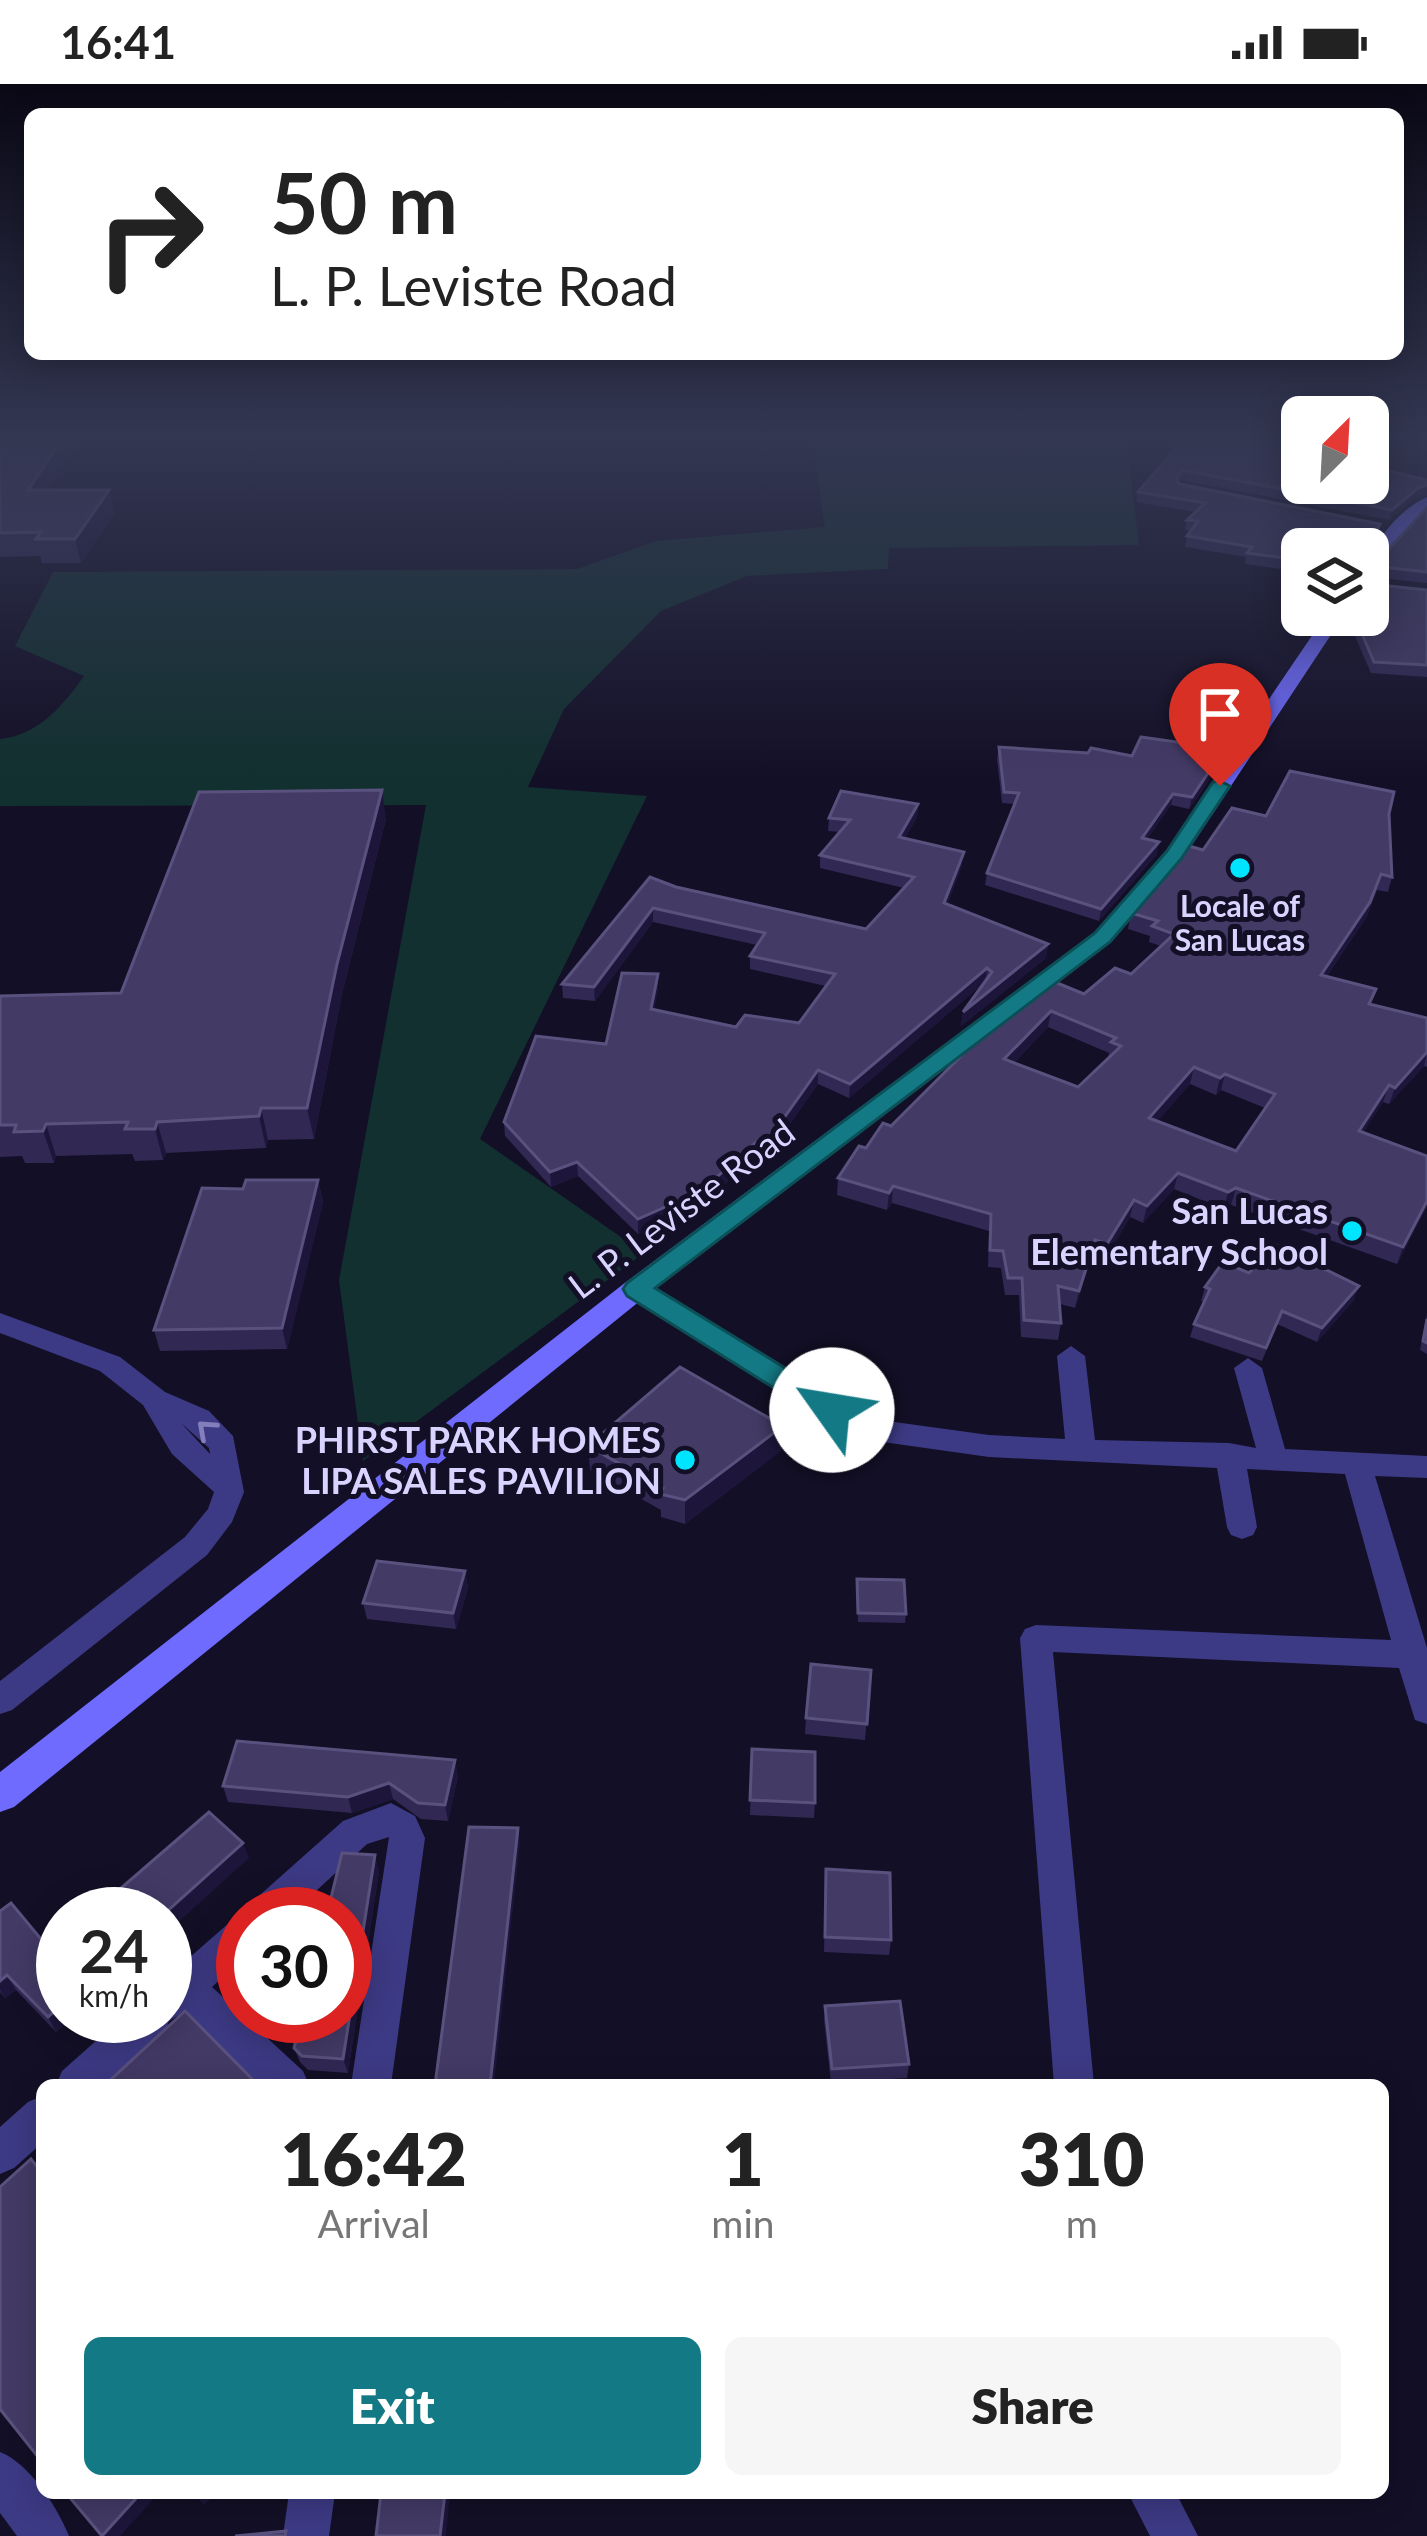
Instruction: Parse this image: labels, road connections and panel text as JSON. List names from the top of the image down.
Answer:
{
  "streets": {
    "main road": ["L. P. Leviste Road"]
  },
  "places": ["Locale of San Lucas", "San Lucas Elementary School", "PHIRST PARK HOMES LIPA SALES PAVILION"],
  "north": "top right",
  "page": {
    "status": "16:41",
    "turn": ["50 m", "L. P. Leviste Road"],
    "speed": "24 km/h",
    "limit": "30",
    "eta": [
      "16:42",
      "Arrival",
      "1",
      "min",
      "310",
      "m"
    ],
    "buttons": ["Exit", "Share"]
  }
}
